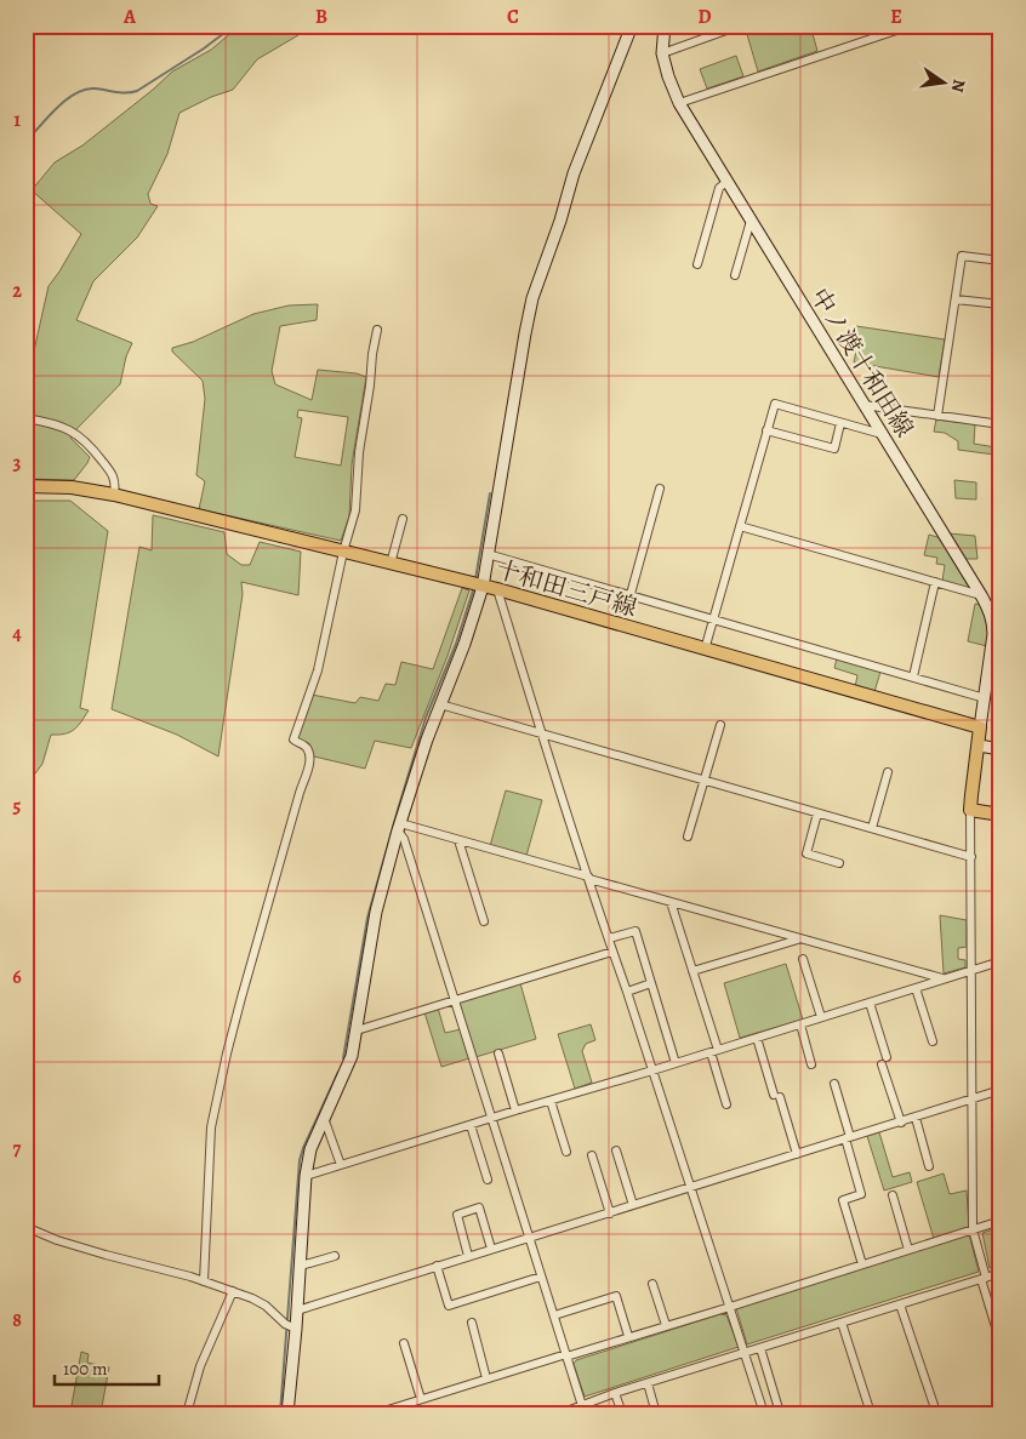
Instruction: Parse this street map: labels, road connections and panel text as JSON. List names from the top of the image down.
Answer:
{
  "streets": {
    "main road": ["十和田三戸線"],
    "street": ["中ノ渡十和田線"]
  },
  "crossings": [
    ["中ノ渡十和田線", "十和田三戸線"]
  ],
  "scale_bar": "100 m",
  "north": "right",
  "grid": {
    "columns": [
      "A",
      "B",
      "C",
      "D",
      "E"
    ],
    "rows": [
      "1",
      "2",
      "3",
      "4",
      "5",
      "6",
      "7",
      "8"
    ]
  }
}
